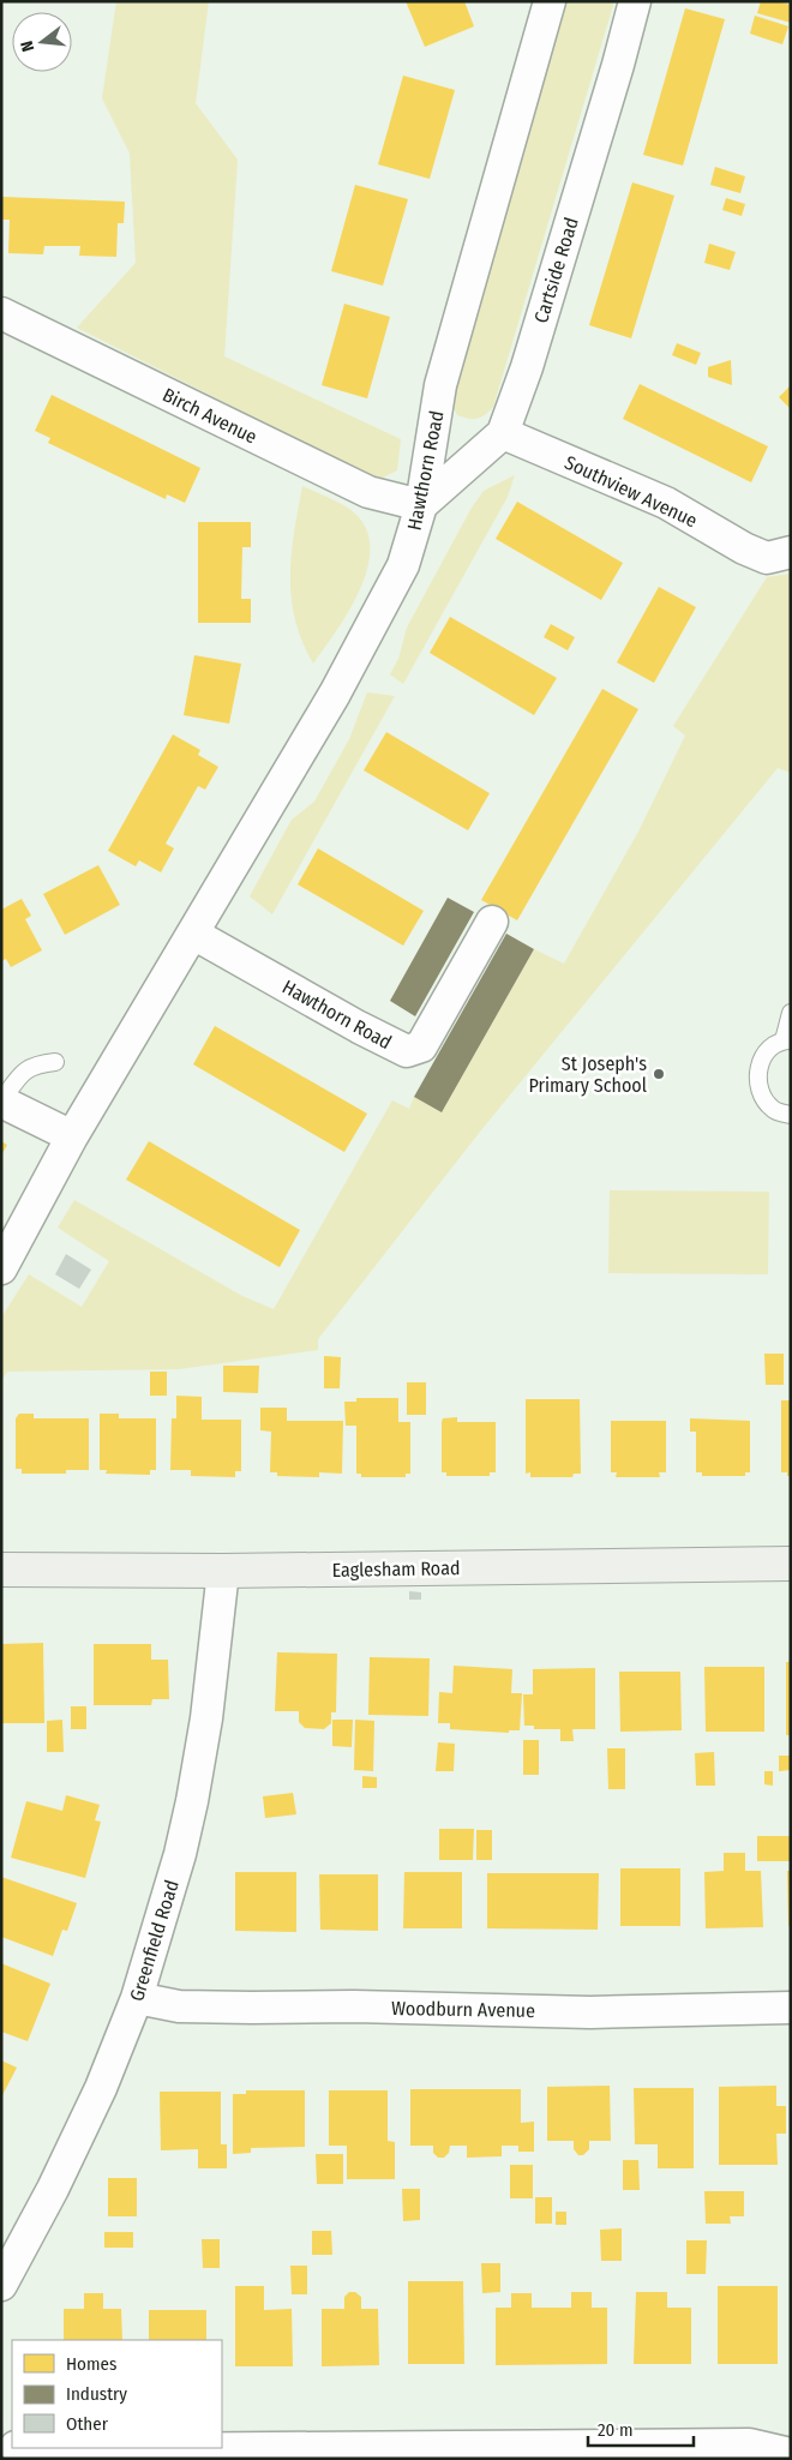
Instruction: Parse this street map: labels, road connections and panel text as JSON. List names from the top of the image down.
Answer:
{
  "streets": {
    "main road": ["Eaglesham Road"],
    "street": [
      "Cartside Road",
      "Birch Avenue",
      "Hawthorn Road",
      "Southview Avenue",
      "Greenfield Road",
      "Woodburn Avenue"
    ]
  },
  "crossings": [
    ["Cartside Road", "Birch Avenue"],
    ["Cartside Road", "Hawthorn Road"],
    ["Cartside Road", "Southview Avenue"],
    ["Birch Avenue", "Hawthorn Road"],
    ["Eaglesham Road", "Greenfield Road"],
    ["Greenfield Road", "Woodburn Avenue"]
  ],
  "places": ["St Joseph's Primary School"],
  "legend": ["Homes", "Industry", "Other"],
  "scale_bar": "20 m",
  "north": "left"
}
